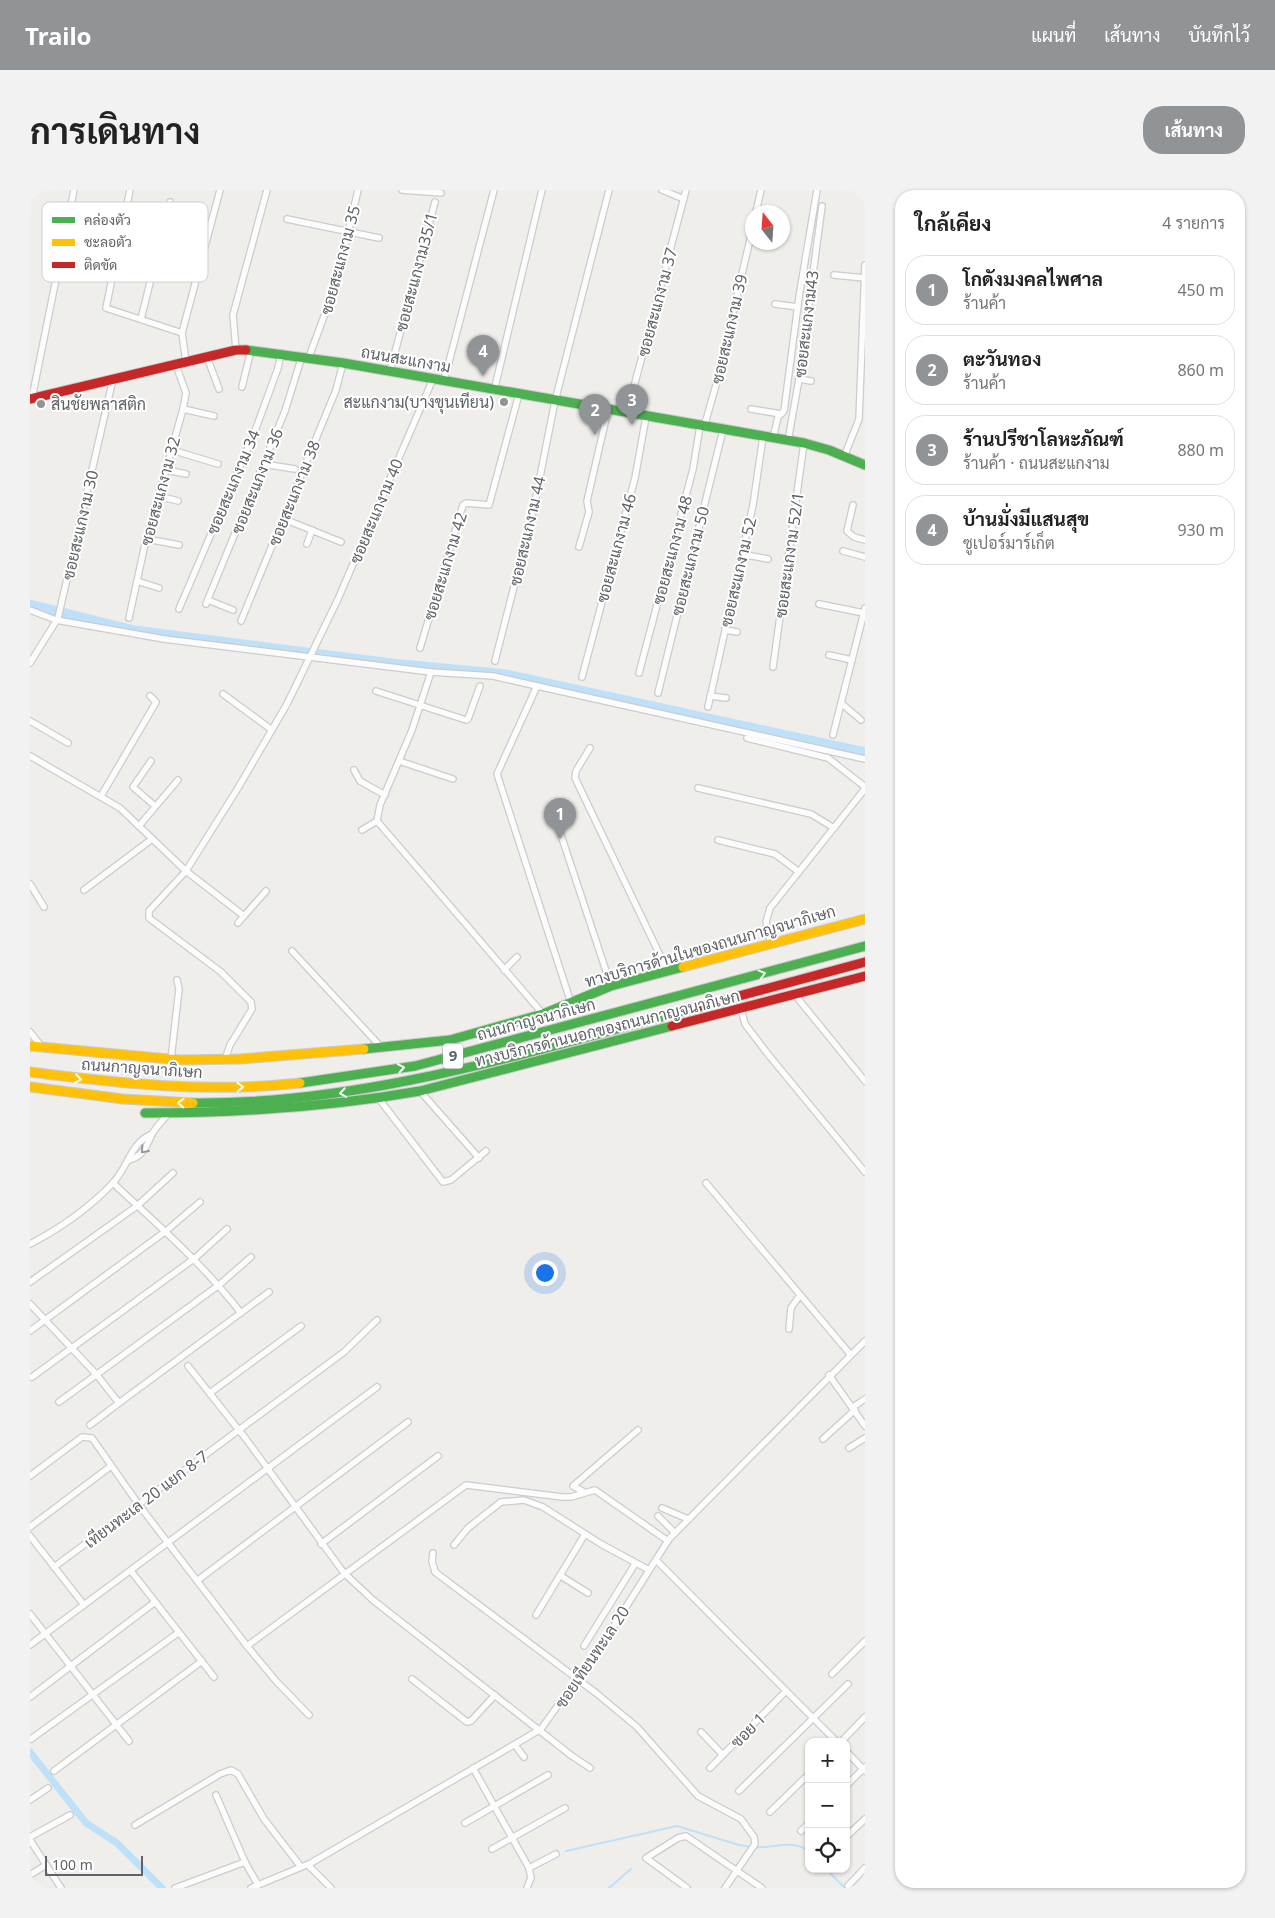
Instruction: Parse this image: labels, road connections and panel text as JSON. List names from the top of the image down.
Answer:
{
  "streets": {
    "main road": [
      "ถนนสะแกงาม",
      "ทางบริการด้านในของถนนกาญจนาภิเษก",
      "ถนนกาญจนาภิเษก",
      "ทางบริการด้านนอกของถนนกาญจนาภิเษก",
      "9"
    ],
    "street": [
      "ซอยสะแกงาม 35",
      "ซอยสะแกงาม35/1",
      "ซอยสะแกงาม 37",
      "ซอยสะแกงาม43",
      "ซอยสะแกงาม 39",
      "ซอยสะแกงาม 36",
      "ซอยสะแกงาม 34",
      "ซอยสะแกงาม 32",
      "ซอยสะแกงาม 38",
      "ซอยสะแกงาม 40",
      "ซอยสะแกงาม 30",
      "ซอยสะแกงาม 44",
      "ซอยสะแกงาม 46",
      "ซอยสะแกงาม 48",
      "ซอยสะแกงาม 52/1",
      "ซอยสะแกงาม 50",
      "ซอยสะแกงาม 42",
      "ซอยสะแกงาม 52",
      "เทียนทะเล 20 แยก 8-7",
      "ซอยเทียนทะเล 20",
      "ซอย 1"
    ]
  },
  "crossings": [
    ["ซอยสะแกงาม 35", "ถนนสะแกงาม"],
    ["ซอยสะแกงาม 35", "ซอยสะแกงาม 36"],
    ["ซอยสะแกงาม35/1", "ถนนสะแกงาม"],
    ["ซอยสะแกงาม 37", "ถนนสะแกงาม"],
    ["ซอยสะแกงาม43", "ถนนสะแกงาม"],
    ["ซอยสะแกงาม 39", "ถนนสะแกงาม"],
    ["ซอยสะแกงาม 39", "ซอยสะแกงาม 48"],
    ["ถนนสะแกงาม", "ซอยสะแกงาม 36"],
    ["ถนนสะแกงาม", "ซอยสะแกงาม 34"],
    ["ถนนสะแกงาม", "ซอยสะแกงาม 32"],
    ["ถนนสะแกงาม", "ซอยสะแกงาม 38"],
    ["ถนนสะแกงาม", "ซอยสะแกงาม 40"],
    ["ถนนสะแกงาม", "ซอยสะแกงาม 30"],
    ["ถนนสะแกงาม", "ซอยสะแกงาม 44"],
    ["ถนนสะแกงาม", "ซอยสะแกงาม 46"],
    ["ถนนสะแกงาม", "ซอยสะแกงาม 48"],
    ["ถนนสะแกงาม", "ซอยสะแกงาม 52/1"],
    ["ถนนสะแกงาม", "ซอยสะแกงาม 50"],
    ["ถนนสะแกงาม", "ซอยสะแกงาม 42"],
    ["ถนนสะแกงาม", "ซอยสะแกงาม 52"],
    ["ซอยสะแกงาม 40", "ทางบริการด้านในของถนนกาญจนาภิเษก"]
  ],
  "places": ["สะแกงาม(บางขุนเทียน)", "สินชัยพลาสติก"],
  "legend": ["คล่องตัว", "ชะลอตัว", "ติดขัด"],
  "scale_bar": "100 m",
  "north": "top",
  "page": {
    "header": "Trailo",
    "nav": ["แผนที่", "เส้นทาง", "บันทึกไว้"],
    "buttons": "เส้นทาง",
    "title": "การเดินทาง",
    "heading": ["ใกล้เคียง", "4 รายการ"],
    "list": [
      {
        "mark": "1",
        "name": "โกดังมงคลไพศาล",
        "note": "ร้านค้า",
        "value": "450 m"
      },
      {
        "mark": "2",
        "name": "ตะวันทอง",
        "note": "ร้านค้า",
        "value": "860 m"
      },
      {
        "mark": "3",
        "name": "ร้านปรีชาโลหะภัณฑ์",
        "note": "ร้านค้า · ถนนสะแกงาม",
        "value": "880 m"
      },
      {
        "mark": "4",
        "name": "บ้านมั่งมีแสนสุข",
        "note": "ซูเปอร์มาร์เก็ต",
        "value": "930 m"
      }
    ],
    "pins": [
      "4",
      "3",
      "2",
      "1"
    ],
    "map_buttons": ["+", "−"],
    "scale": "100 m"
  }
}
